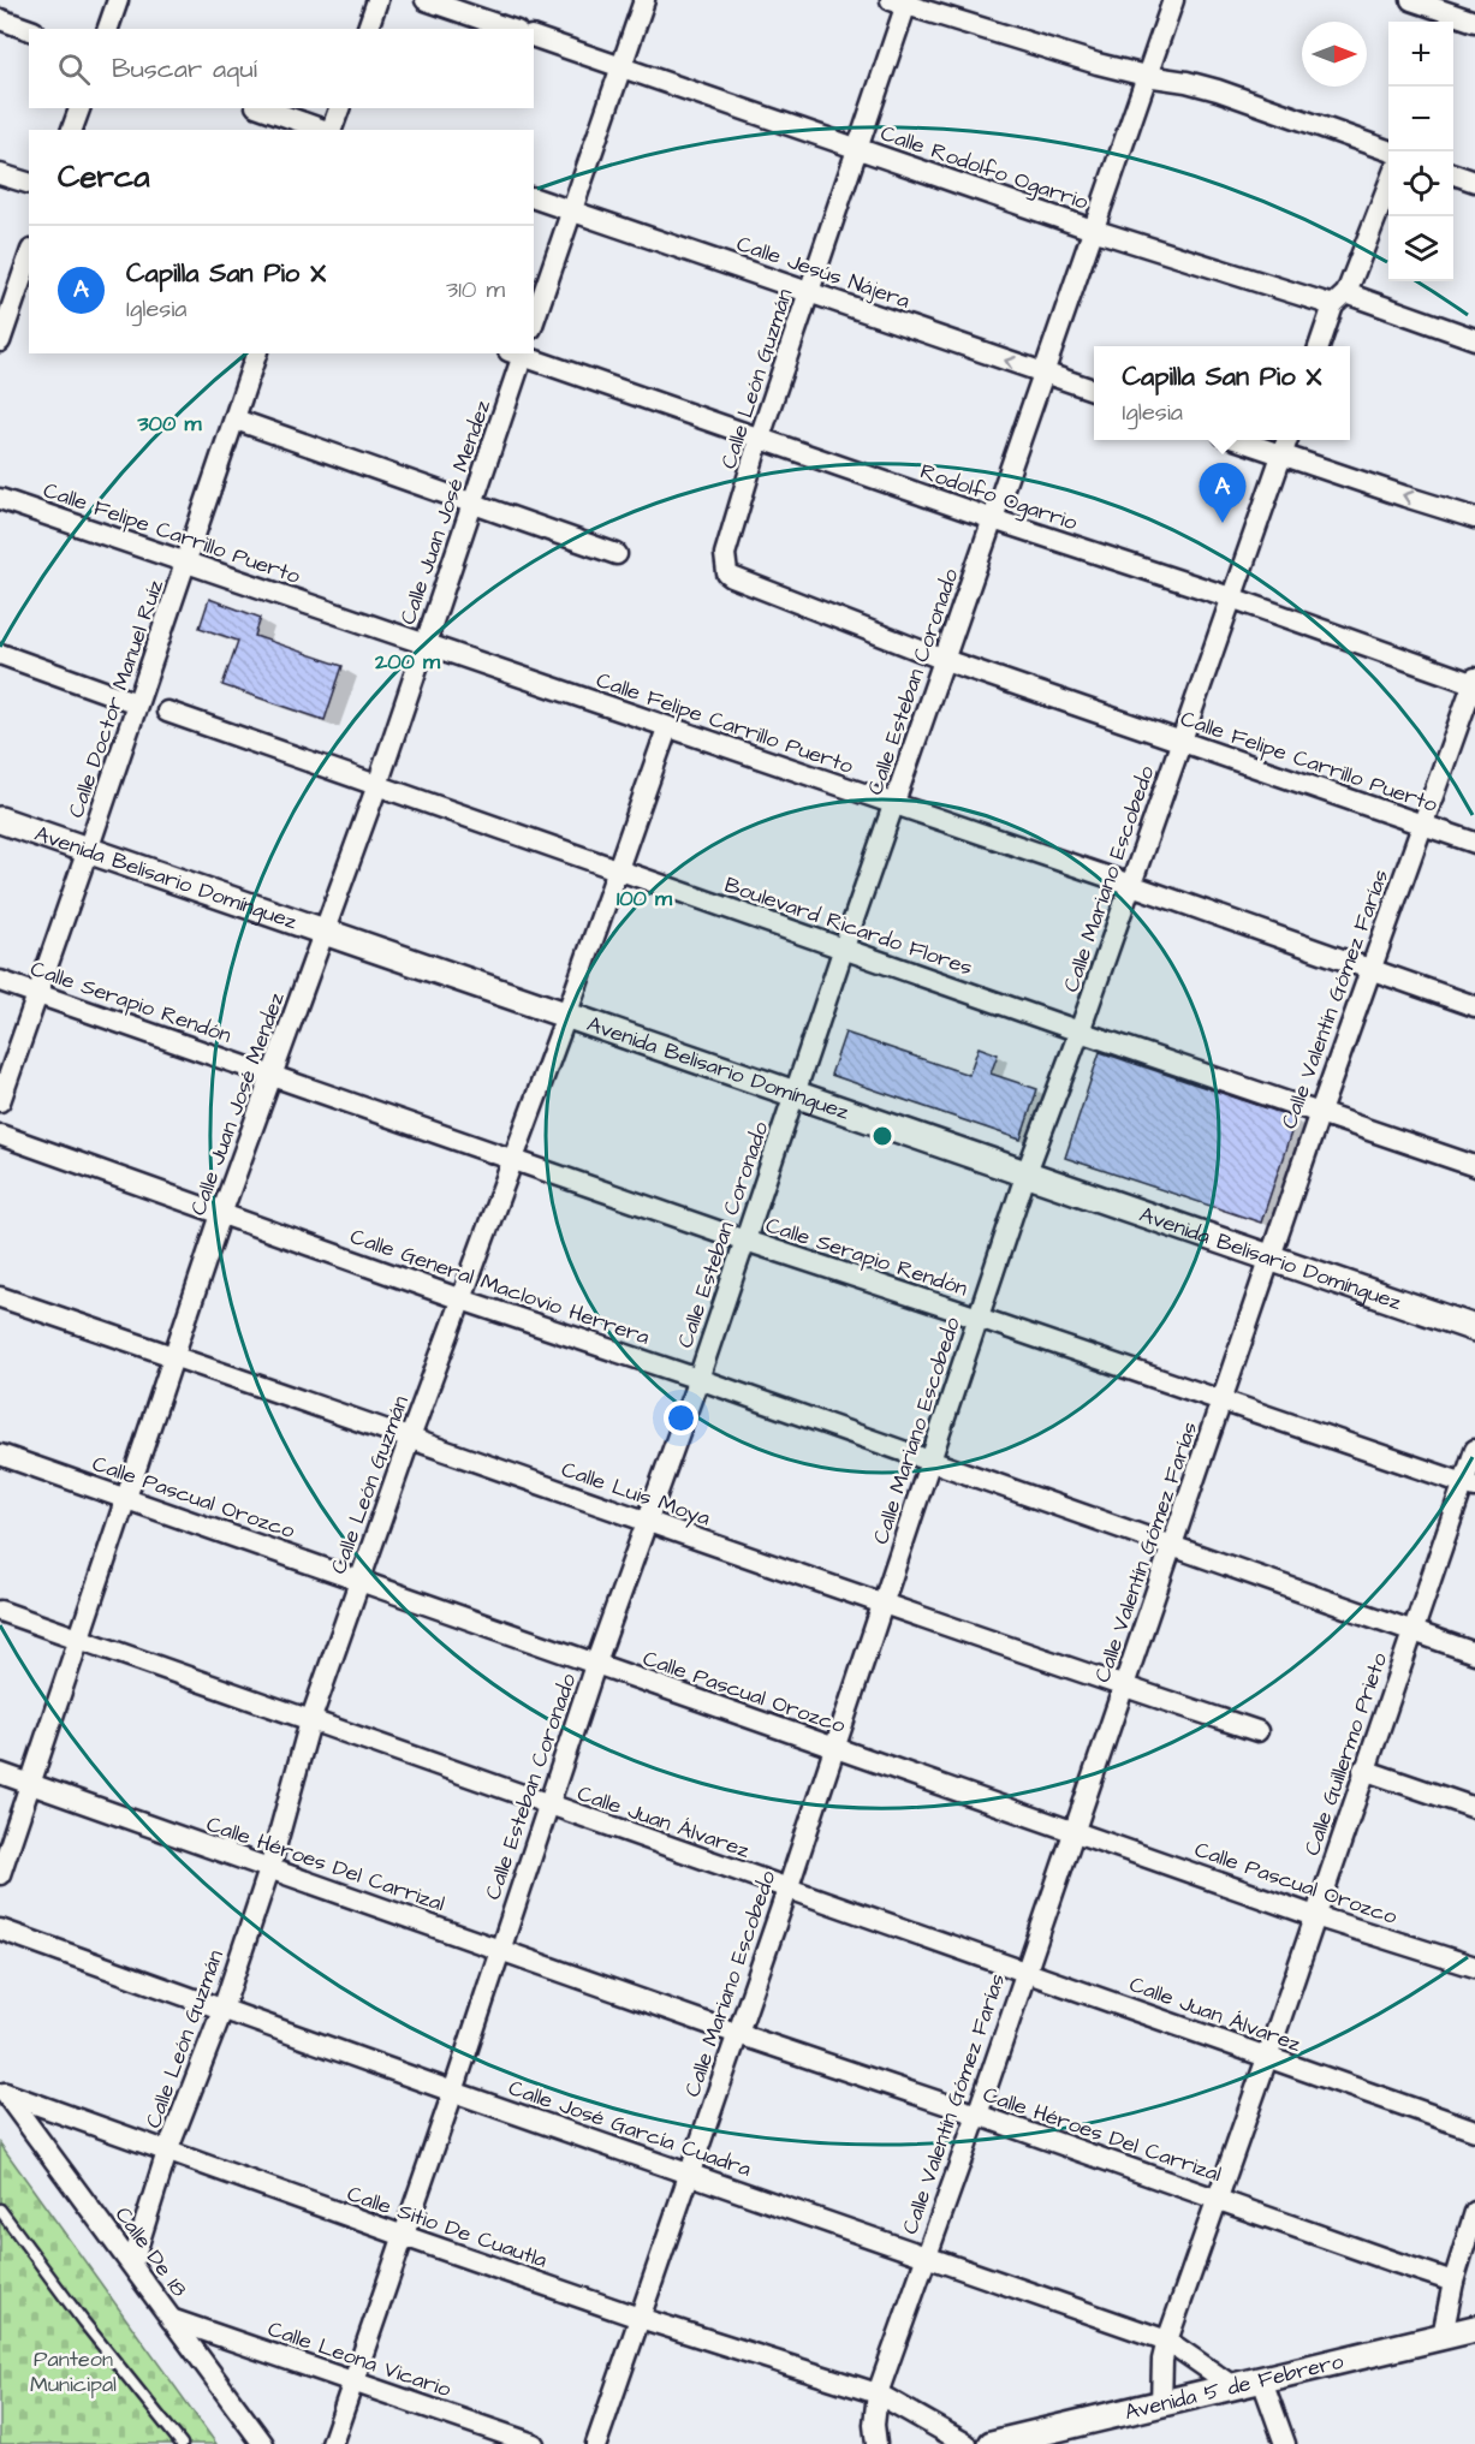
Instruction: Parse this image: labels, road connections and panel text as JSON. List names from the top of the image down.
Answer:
{
  "streets": {
    "street": [
      "Calle Rodolfo Ogarrio",
      "Calle Jesús Nájera",
      "Calle León Guzmán",
      "Rodolfo Ogarrio",
      "Calle Juan José Mendez",
      "Calle Felipe Carrillo Puerto",
      "Calle Esteban Coronado",
      "Calle Doctor Manuel Ruíz",
      "Avenida Belisario Domínguez",
      "Calle Mariano Escobedo",
      "Boulevard Ricardo Flores",
      "Calle Valentín Gómez Farías",
      "Calle Serapio Rendón",
      "Calle General Maclovio Herrera",
      "Calle Luis Moya",
      "Calle Pascual Orozco",
      "Calle Guillermo Prieto",
      "Calle Juan Álvarez",
      "Calle Héroes Del Carrizal",
      "Calle José García Cuadra",
      "Calle Sitio De Cuautla",
      "Calle De 18",
      "Calle Leona Vicario",
      "Avenida 5 de Febrero"
    ]
  },
  "crossings": [
    ["Calle Rodolfo Ogarrio", "Calle León Guzmán"],
    ["Calle Rodolfo Ogarrio", "Calle Esteban Coronado"],
    ["Calle Jesús Nájera", "Calle León Guzmán"],
    ["Calle Jesús Nájera", "Calle Esteban Coronado"],
    ["Calle León Guzmán", "Rodolfo Ogarrio"],
    ["Calle León Guzmán", "Calle Felipe Carrillo Puerto"],
    ["Calle León Guzmán", "Avenida Belisario Domínguez"],
    ["Calle León Guzmán", "Boulevard Ricardo Flores"],
    ["Calle León Guzmán", "Calle Serapio Rendón"],
    ["Calle León Guzmán", "Calle General Maclovio Herrera"],
    ["Calle León Guzmán", "Calle Luis Moya"],
    ["Calle León Guzmán", "Calle Pascual Orozco"],
    ["Calle León Guzmán", "Calle Juan Álvarez"],
    ["Calle León Guzmán", "Calle Héroes Del Carrizal"],
    ["Calle León Guzmán", "Calle José García Cuadra"],
    ["Calle León Guzmán", "Calle Sitio De Cuautla"],
    ["Calle León Guzmán", "Calle De 18"],
    ["Rodolfo Ogarrio", "Calle Juan José Mendez"],
    ["Rodolfo Ogarrio", "Calle Esteban Coronado"],
    ["Rodolfo Ogarrio", "Calle Mariano Escobedo"],
    ["Rodolfo Ogarrio", "Calle Valentín Gómez Farías"],
    ["Calle Juan José Mendez", "Calle Felipe Carrillo Puerto"],
    ["Calle Juan José Mendez", "Avenida Belisario Domínguez"],
    ["Calle Juan José Mendez", "Boulevard Ricardo Flores"],
    ["Calle Juan José Mendez", "Calle Serapio Rendón"],
    ["Calle Juan José Mendez", "Calle General Maclovio Herrera"],
    ["Calle Juan José Mendez", "Calle Luis Moya"],
    ["Calle Juan José Mendez", "Calle Pascual Orozco"],
    ["Calle Juan José Mendez", "Calle Juan Álvarez"],
    ["Calle Juan José Mendez", "Calle Héroes Del Carrizal"],
    ["Calle Felipe Carrillo Puerto", "Calle Esteban Coronado"],
    ["Calle Felipe Carrillo Puerto", "Calle Doctor Manuel Ruíz"],
    ["Calle Felipe Carrillo Puerto", "Calle Mariano Escobedo"],
    ["Calle Felipe Carrillo Puerto", "Calle Valentín Gómez Farías"],
    ["Calle Esteban Coronado", "Avenida Belisario Domínguez"],
    ["Calle Esteban Coronado", "Boulevard Ricardo Flores"],
    ["Calle Esteban Coronado", "Calle Serapio Rendón"],
    ["Calle Esteban Coronado", "Calle General Maclovio Herrera"],
    ["Calle Esteban Coronado", "Calle Luis Moya"],
    ["Calle Esteban Coronado", "Calle Pascual Orozco"],
    ["Calle Esteban Coronado", "Calle Juan Álvarez"],
    ["Calle Esteban Coronado", "Calle Héroes Del Carrizal"],
    ["Calle Esteban Coronado", "Calle José García Cuadra"],
    ["Calle Esteban Coronado", "Calle Sitio De Cuautla"],
    ["Calle Esteban Coronado", "Calle Leona Vicario"],
    ["Calle Doctor Manuel Ruíz", "Avenida Belisario Domínguez"],
    ["Calle Doctor Manuel Ruíz", "Calle Serapio Rendón"],
    ["Avenida Belisario Domínguez", "Calle Mariano Escobedo"],
    ["Avenida Belisario Domínguez", "Calle Valentín Gómez Farías"],
    ["Calle Mariano Escobedo", "Boulevard Ricardo Flores"],
    ["Calle Mariano Escobedo", "Calle Serapio Rendón"],
    ["Calle Mariano Escobedo", "Calle General Maclovio Herrera"],
    ["Calle Mariano Escobedo", "Calle Luis Moya"],
    ["Calle Mariano Escobedo", "Calle Pascual Orozco"],
    ["Calle Mariano Escobedo", "Calle Juan Álvarez"],
    ["Calle Mariano Escobedo", "Calle Héroes Del Carrizal"],
    ["Calle Mariano Escobedo", "Calle José García Cuadra"],
    ["Calle Mariano Escobedo", "Calle Sitio De Cuautla"],
    ["Boulevard Ricardo Flores", "Calle Valentín Gómez Farías"],
    ["Calle Valentín Gómez Farías", "Calle Serapio Rendón"],
    ["Calle Valentín Gómez Farías", "Calle General Maclovio Herrera"],
    ["Calle Valentín Gómez Farías", "Calle Luis Moya"],
    ["Calle Valentín Gómez Farías", "Calle Pascual Orozco"],
    ["Calle Valentín Gómez Farías", "Calle Juan Álvarez"],
    ["Calle Valentín Gómez Farías", "Calle Héroes Del Carrizal"],
    ["Calle Valentín Gómez Farías", "Calle José García Cuadra"],
    ["Calle Valentín Gómez Farías", "Calle Sitio De Cuautla"],
    ["Calle Serapio Rendón", "Calle Guillermo Prieto"],
    ["Calle General Maclovio Herrera", "Calle Guillermo Prieto"],
    ["Calle Pascual Orozco", "Calle Guillermo Prieto"],
    ["Calle Guillermo Prieto", "Calle Juan Álvarez"],
    ["Calle Guillermo Prieto", "Calle Héroes Del Carrizal"],
    ["Calle Guillermo Prieto", "Calle José García Cuadra"],
    ["Calle Guillermo Prieto", "Avenida 5 de Febrero"],
    ["Calle José García Cuadra", "Avenida 5 de Febrero"],
    ["Calle Sitio De Cuautla", "Calle De 18"],
    ["Calle De 18", "Calle Leona Vicario"]
  ],
  "one_way": ["Calle Jesús Nájera"],
  "parks": ["Panteon Municipal"],
  "north": "right",
  "page": {
    "map_buttons": ["+", "−"],
    "search": "Buscar aquí",
    "heading": "Cerca",
    "list": [
      {
        "mark": "A",
        "name": "Capilla San Pio X",
        "note": "Iglesia",
        "value": "310 m"
      }
    ],
    "popup": ["Capilla San Pio X", "Iglesia"],
    "pins": "A"
  },
  "rings": ["300 m", "200 m", "100 m"]
}
